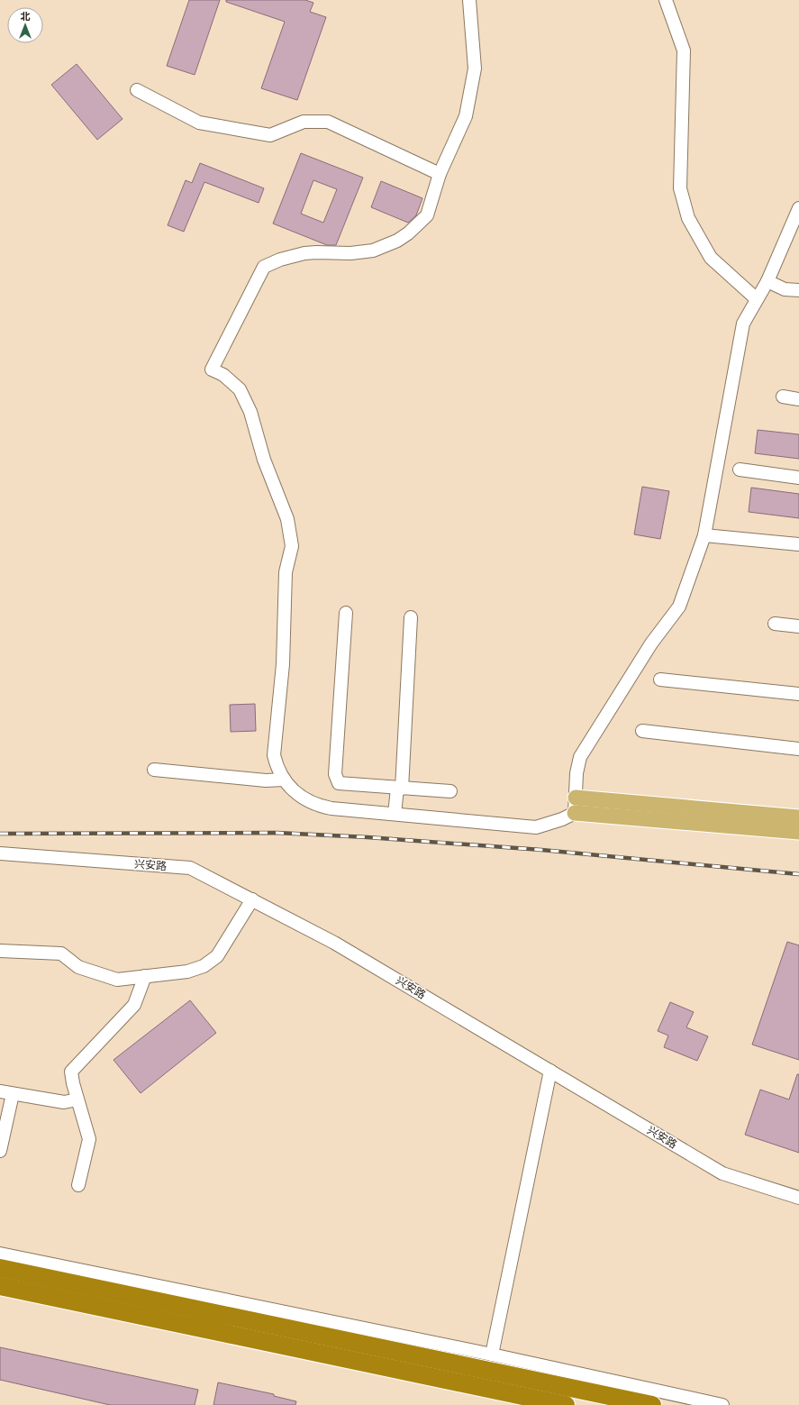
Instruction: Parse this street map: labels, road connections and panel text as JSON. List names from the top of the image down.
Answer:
{
  "streets": {
    "street": ["兴安路"]
  },
  "north": "top"
}
